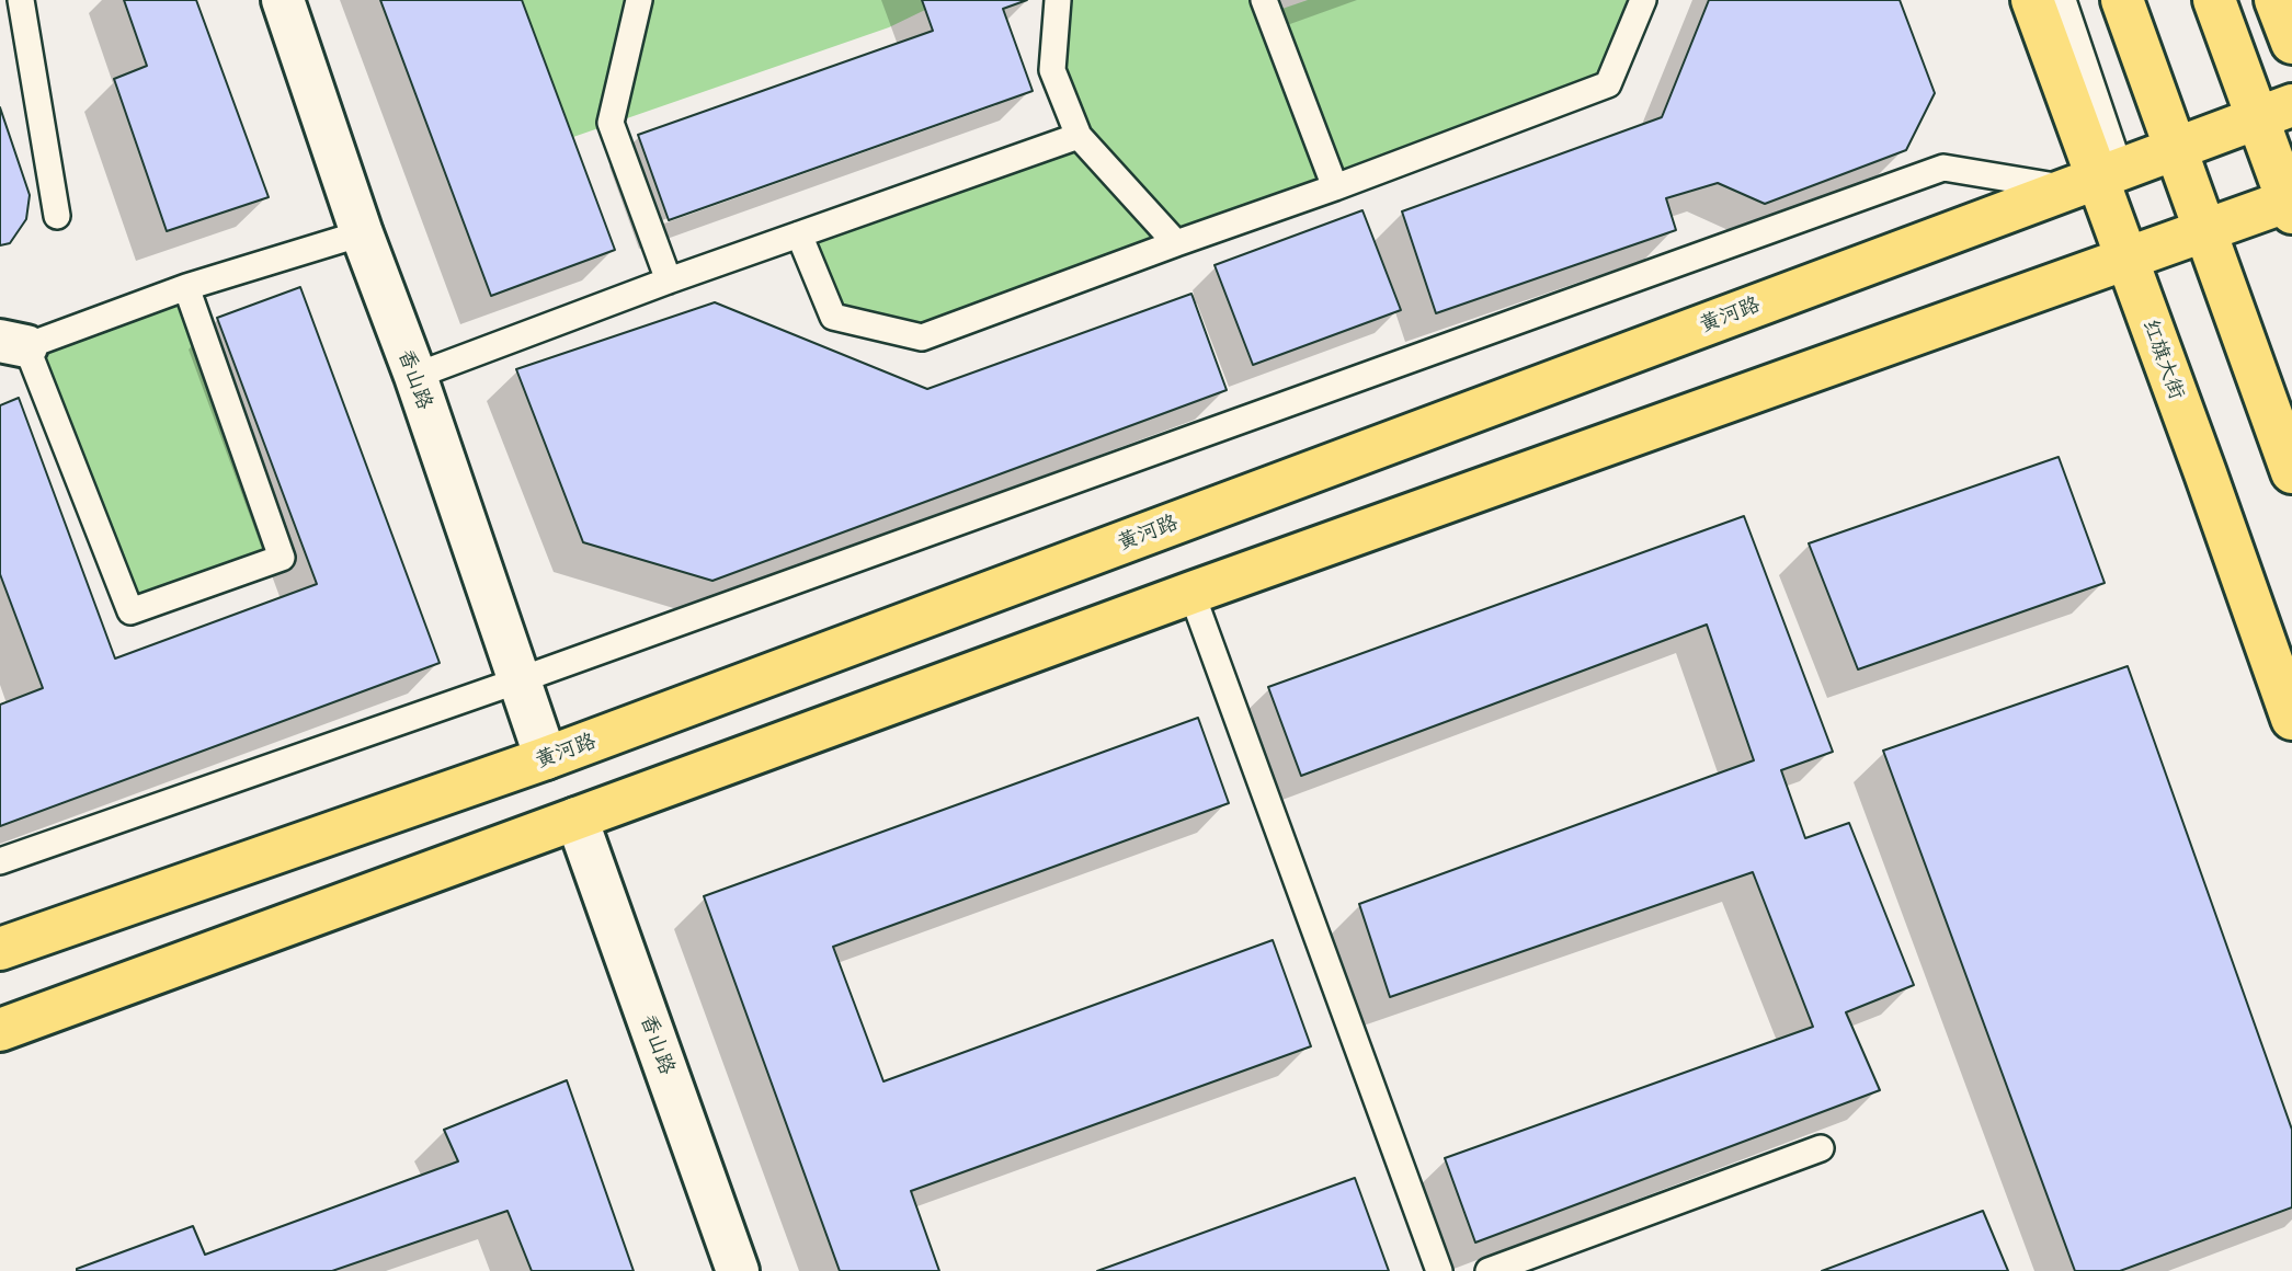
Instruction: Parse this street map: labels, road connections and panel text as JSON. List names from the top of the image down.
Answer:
{
  "streets": {
    "main road": ["黄河路", "红旗大街"],
    "street": ["香山路"]
  },
  "crossings": [
    ["黄河路", "红旗大街"],
    ["黄河路", "香山路"]
  ]
}
